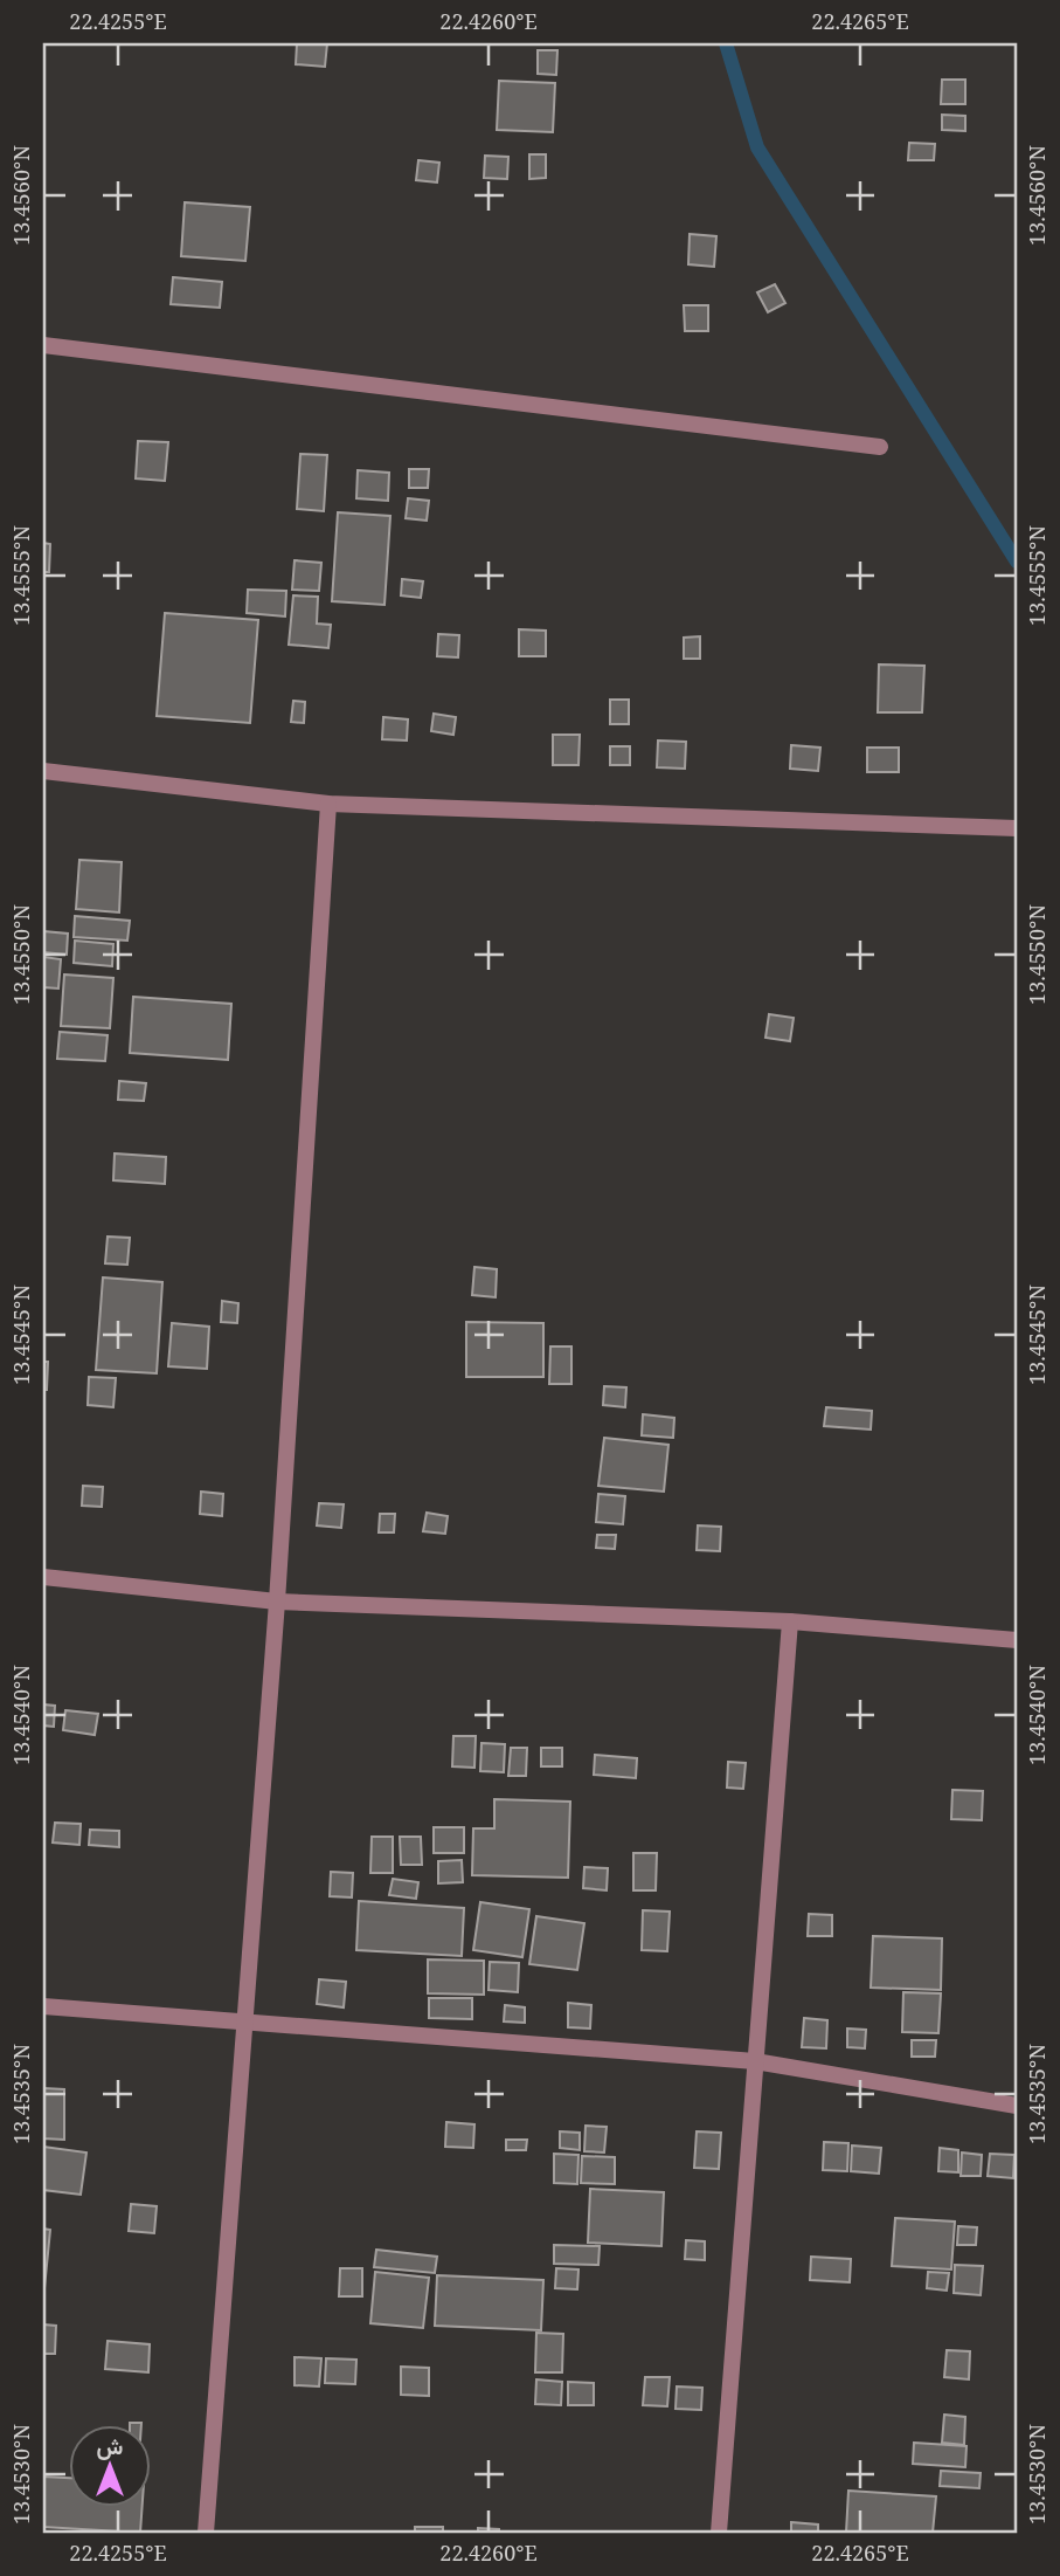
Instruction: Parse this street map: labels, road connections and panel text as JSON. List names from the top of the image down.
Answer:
{
  "north": "top",
  "coordinates": [
    "22.4255°E",
    "22.4260°E",
    "22.4265°E",
    "13.4560°N",
    "13.4555°N",
    "13.4550°N",
    "13.4545°N",
    "13.4540°N",
    "13.4535°N",
    "13.4530°N"
  ]
}
